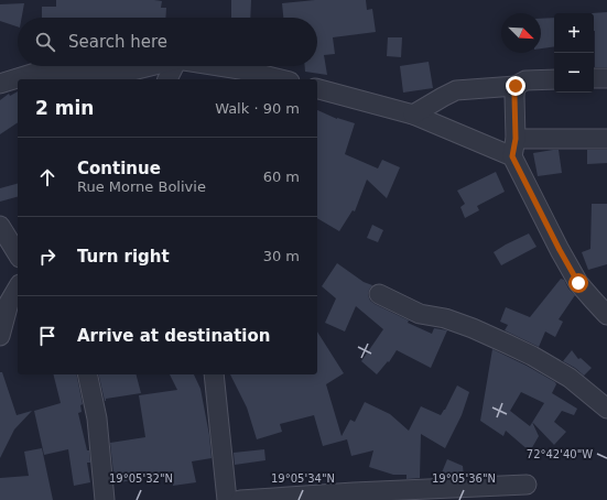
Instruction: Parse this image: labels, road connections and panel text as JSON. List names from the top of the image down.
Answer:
{
  "north": "bottom right",
  "page": {
    "map_buttons": ["+", "−"],
    "search": "Search here",
    "heading": ["2 min", "Walk · 90 m"],
    "list": [
      ["Continue", "Rue Morne Bolivie", "60 m"],
      ["Turn right", "30 m"],
      "Arrive at destination"
    ]
  },
  "coordinates": [
    "72°42'40\"W",
    "19°05'32\"N",
    "19°05'34\"N",
    "19°05'36\"N"
  ]
}
